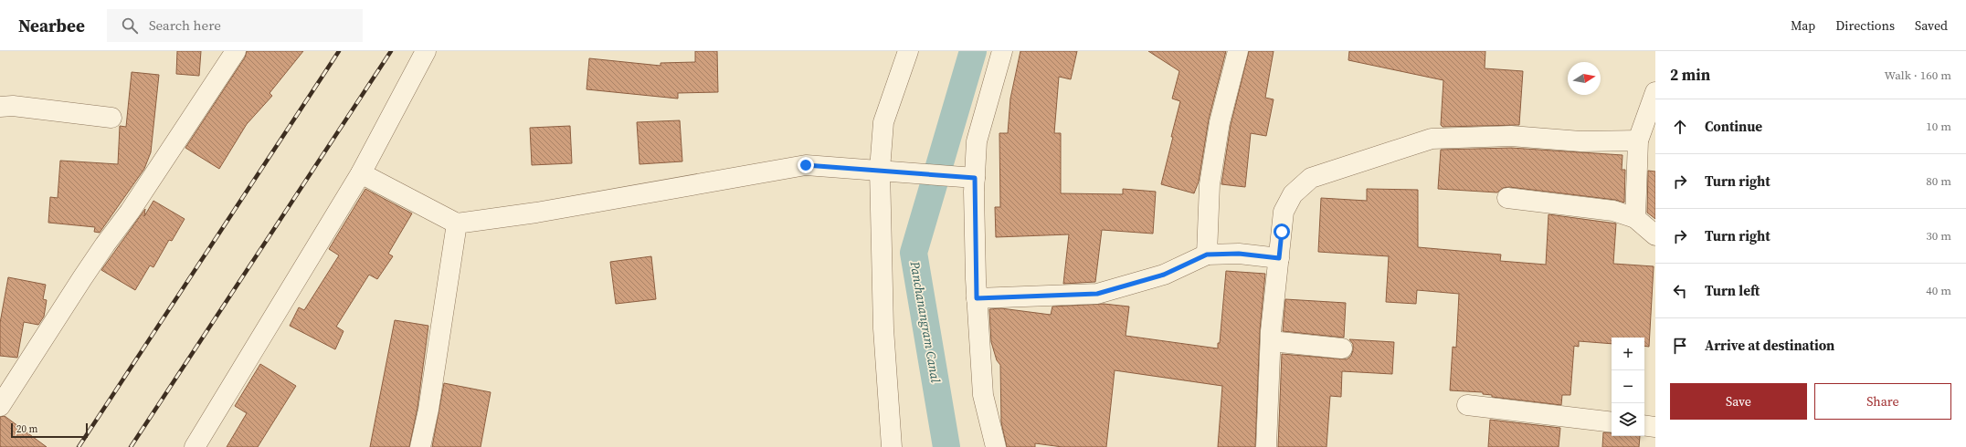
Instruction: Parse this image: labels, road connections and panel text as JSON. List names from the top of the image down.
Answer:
{
  "water": ["Panchanangram Canal"],
  "scale_bar": "20 m",
  "north": "right",
  "page": {
    "header": "Nearbee",
    "search": "Search here",
    "nav": ["Map", "Directions", "Saved"],
    "heading": ["2 min", "Walk · 160 m"],
    "list": [
      ["Continue", "10 m"],
      ["Turn right", "80 m"],
      ["Turn right", "30 m"],
      ["Turn left", "40 m"],
      "Arrive at destination"
    ],
    "map_buttons": ["+", "−"],
    "buttons": ["Save", "Share"],
    "scale": "20 m"
  }
}
